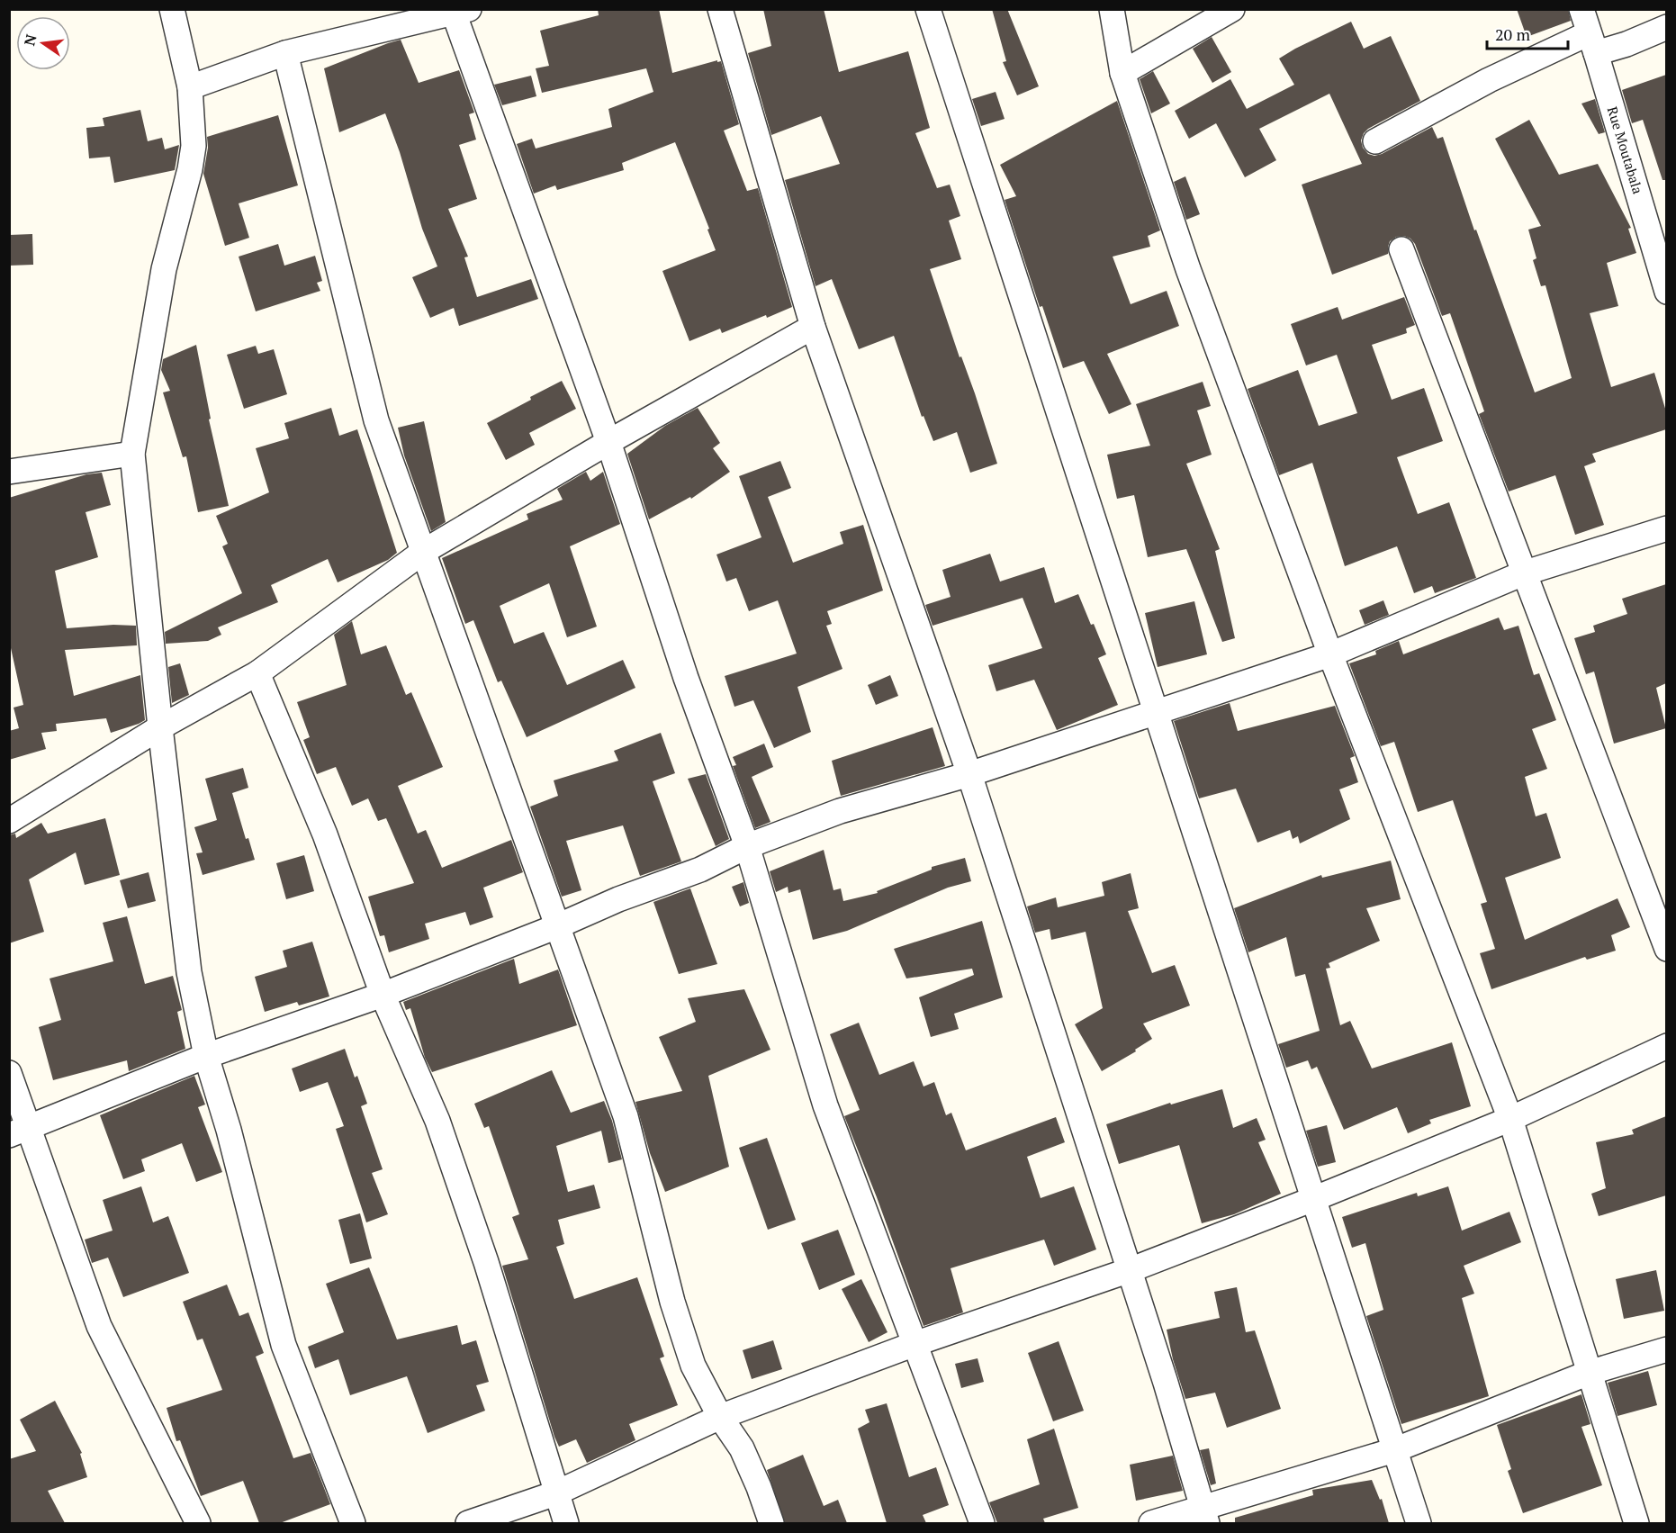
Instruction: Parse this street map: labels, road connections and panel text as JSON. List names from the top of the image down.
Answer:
{
  "streets": {
    "street": ["Rue Moutabala"]
  },
  "scale_bar": "20 m",
  "north": "left"
}
